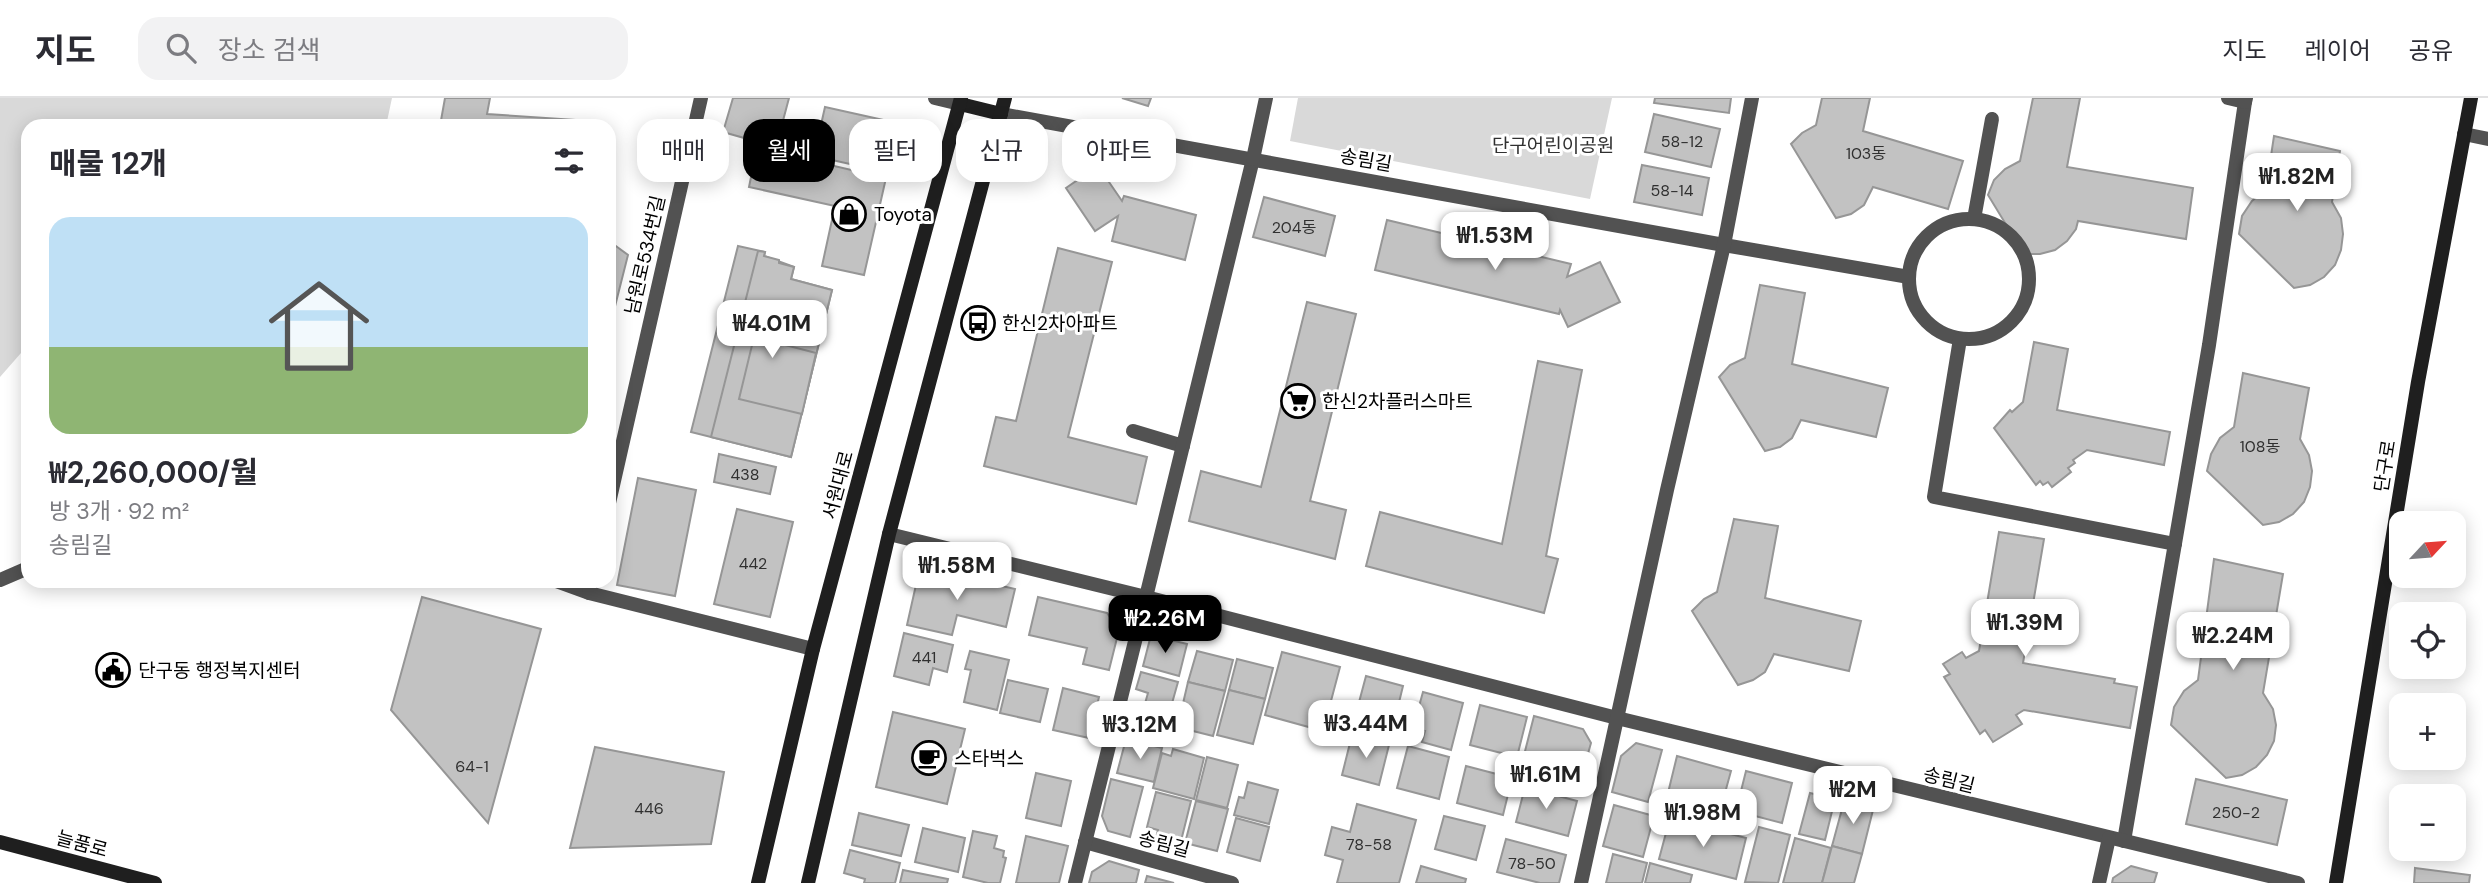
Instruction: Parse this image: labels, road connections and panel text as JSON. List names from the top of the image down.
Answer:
{
  "streets": {
    "street": [
      "송림길",
      "남원로534번길",
      "단구로",
      "서원대로",
      "늘품로"
    ]
  },
  "parks": ["단구어린이공원"],
  "places": {
    "shop": ["Toyota"],
    "bus stop": ["한신2차아파트"],
    "supermarket": ["한신2차플러스마트"],
    "public building": ["단구동 행정복지센터"],
    "cafe": ["스타벅스"]
  },
  "house_numbers": [
    "58-12",
    "103동",
    "58-14",
    "204동",
    "108동",
    "438",
    "442",
    "441",
    "64-1",
    "446",
    "250-2",
    "78-58",
    "78-50"
  ],
  "north": "top right",
  "page": {
    "header": "지도",
    "search": "장소 검색",
    "nav": ["지도", "레이어", "공유"],
    "chip": [
      "매매",
      "월세",
      "필터",
      "신규",
      "아파트"
    ],
    "heading": "매물 12개",
    "price": [
      "₩1.82M",
      "₩1.53M",
      "₩4.01M",
      "₩1.58M",
      "₩2.26M",
      "₩1.39M",
      "₩2.24M",
      "₩3.44M",
      "₩3.12M",
      "₩1.61M",
      "₩2M",
      "₩1.98M"
    ],
    "list": [
      {
        "name": "₩2,260,000/월",
        "note": "방 3개 · 92 m² · 송림길"
      }
    ],
    "map_buttons": ["+", "−"]
  }
}
